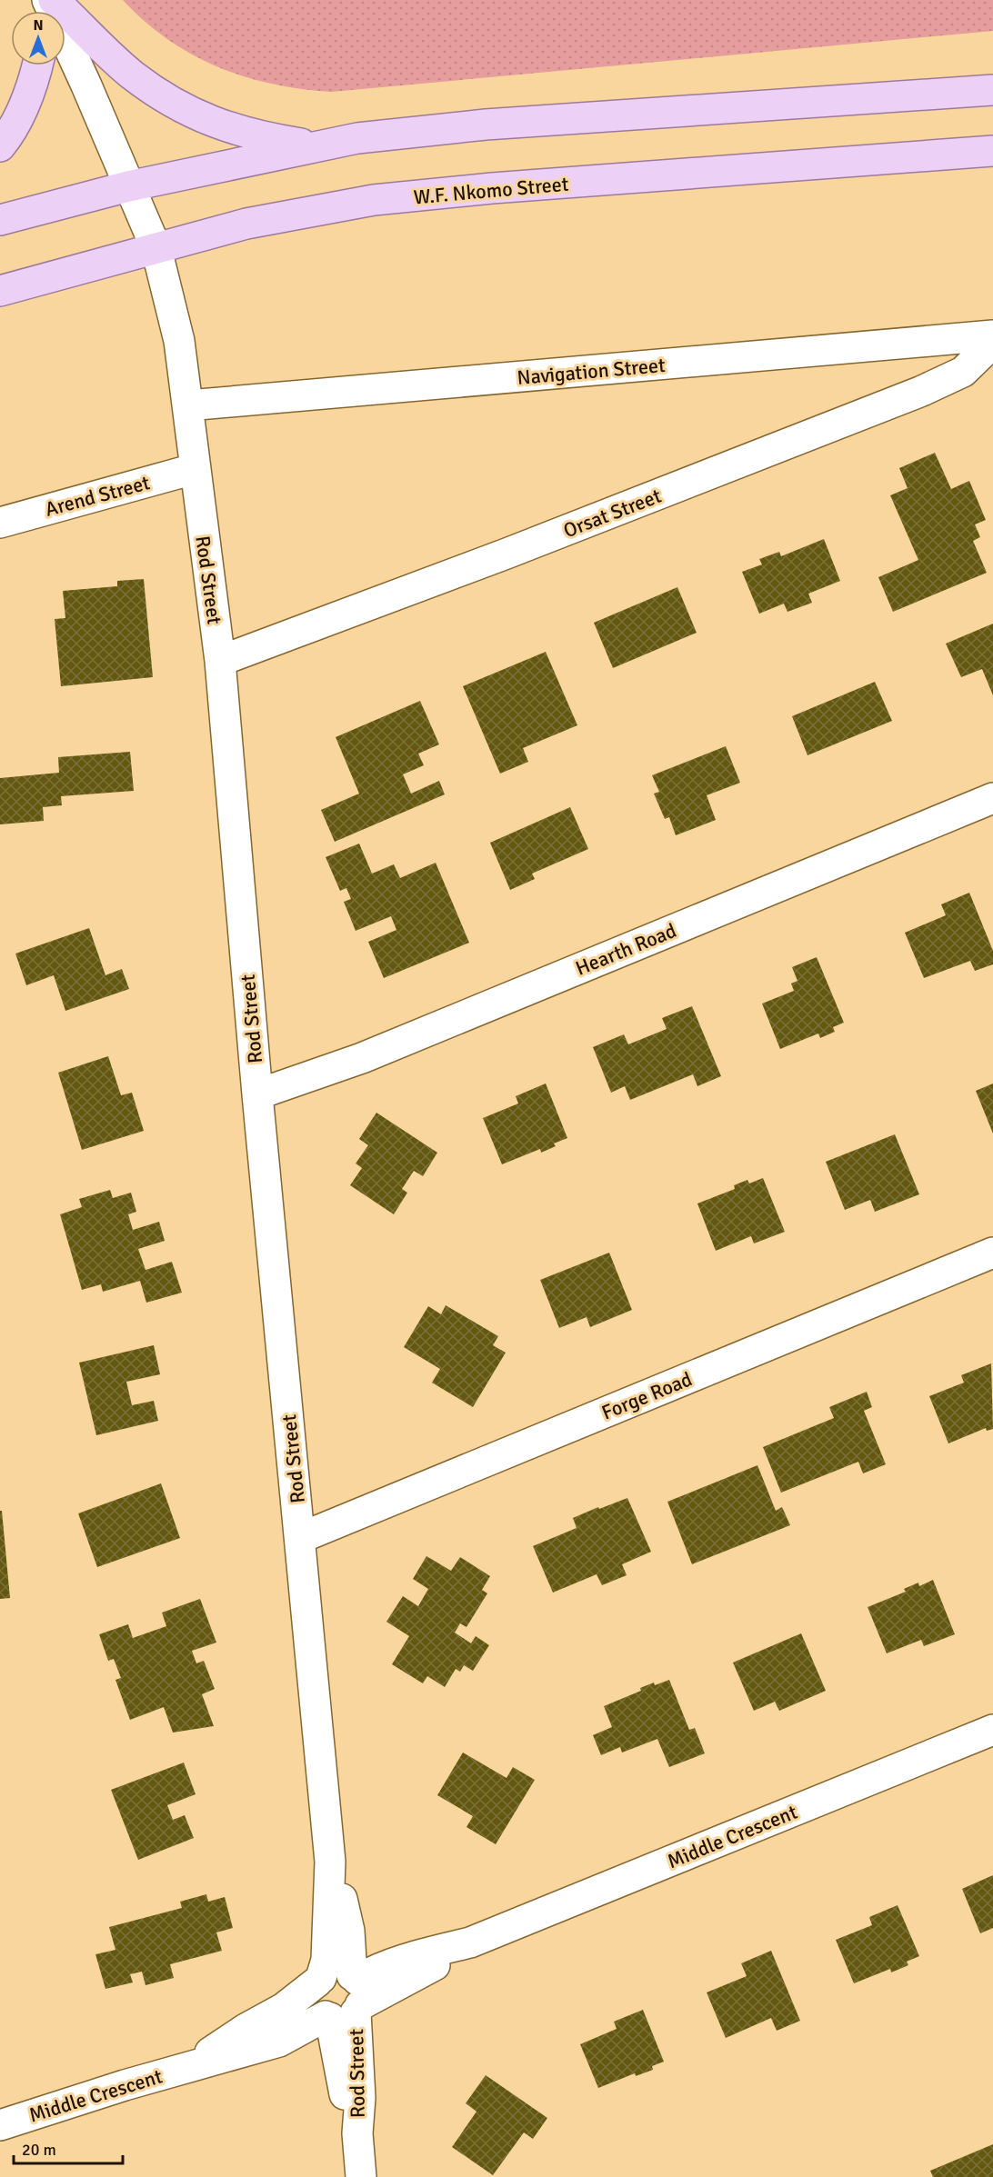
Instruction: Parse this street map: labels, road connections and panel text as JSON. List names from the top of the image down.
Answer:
{
  "streets": {
    "main road": ["W.F. Nkomo Street"],
    "street": [
      "Navigation Street",
      "Arend Street",
      "Orsat Street",
      "Rod Street",
      "Hearth Road",
      "Forge Road",
      "Middle Crescent"
    ]
  },
  "crossings": [
    ["W.F. Nkomo Street", "Rod Street"],
    ["Navigation Street", "Rod Street"],
    ["Arend Street", "Rod Street"],
    ["Orsat Street", "Rod Street"],
    ["Rod Street", "Hearth Road"],
    ["Rod Street", "Forge Road"],
    ["Rod Street", "Middle Crescent"]
  ],
  "scale_bar": "20 m",
  "north": "top"
}
